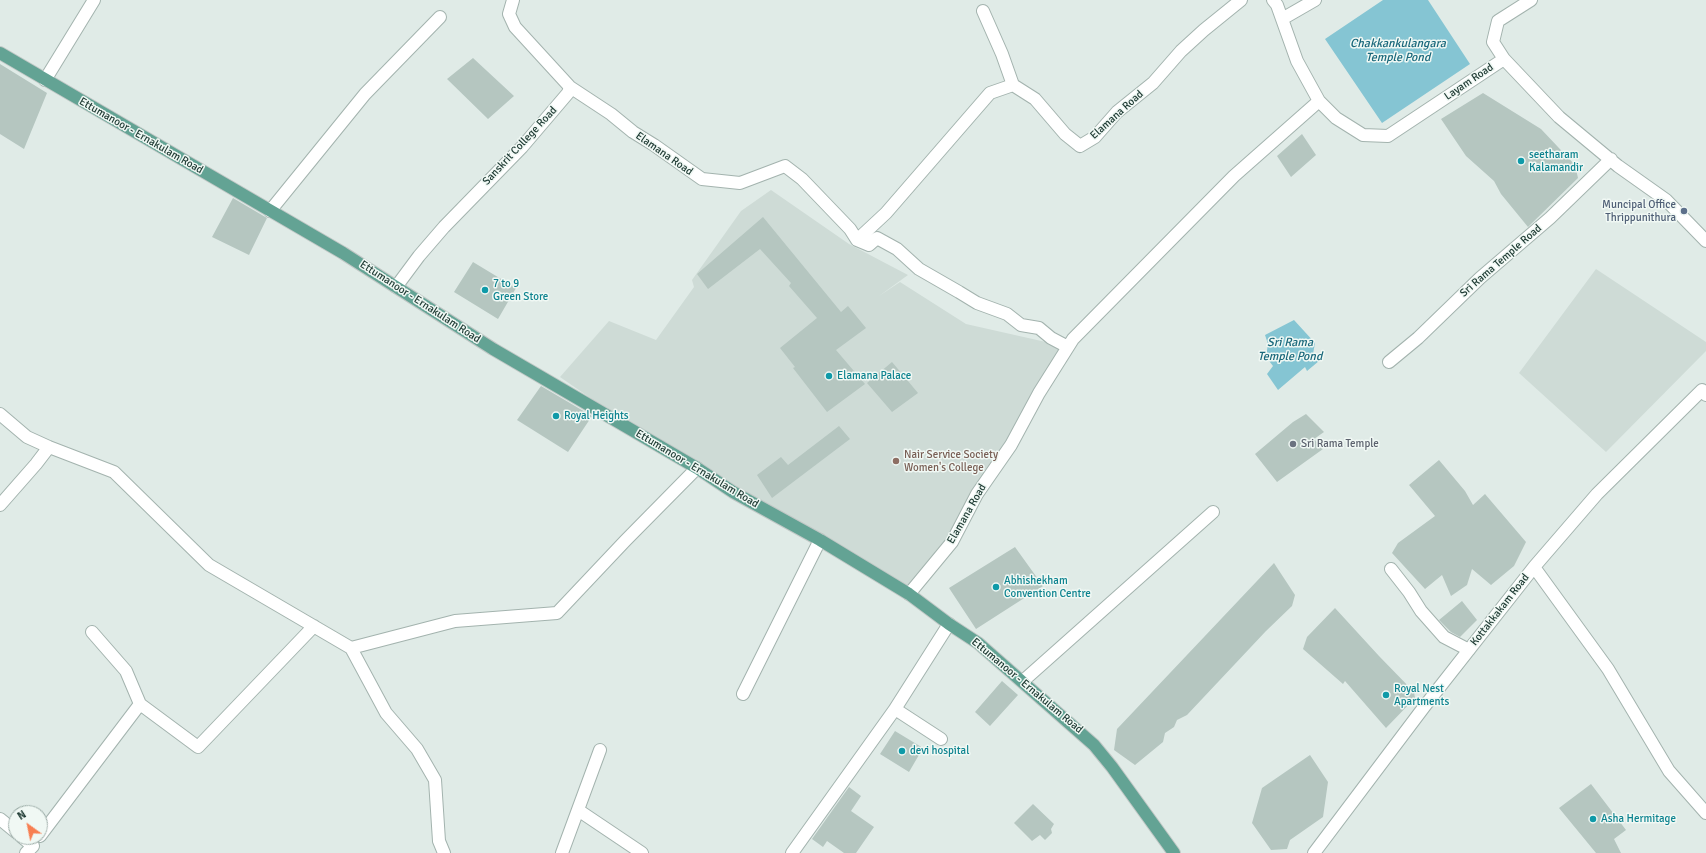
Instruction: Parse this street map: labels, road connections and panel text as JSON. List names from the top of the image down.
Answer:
{
  "streets": {
    "main road": ["Ettumanoor - Ernakulam Road"],
    "street": [
      "Layam Road",
      "Elamana Road",
      "Sanskrit College Road",
      "Sri Rama Temple Road",
      "Kottakkakam Road"
    ]
  },
  "crossings": [
    ["Layam Road", "Elamana Road"],
    ["Layam Road", "Sri Rama Temple Road"],
    ["Elamana Road", "Ettumanoor - Ernakulam Road"],
    ["Elamana Road", "Sanskrit College Road"],
    ["Ettumanoor - Ernakulam Road", "Sanskrit College Road"]
  ],
  "water": ["Chakkankulangara Temple Pond", "Sri Rama Temple Pond"],
  "places": [
    "seetharam Kalamandir",
    "Muncipal Office Thrippunithura",
    "7 to 9 Green Store",
    "Elamana Palace",
    "Royal Heights",
    "Sri Rama Temple",
    "Nair Service Society Women's College",
    "Abhishekham Convention Centre",
    "Royal Nest Apartments",
    "devi hospital",
    "Asha Hermitage"
  ],
  "north": "top left"
}
